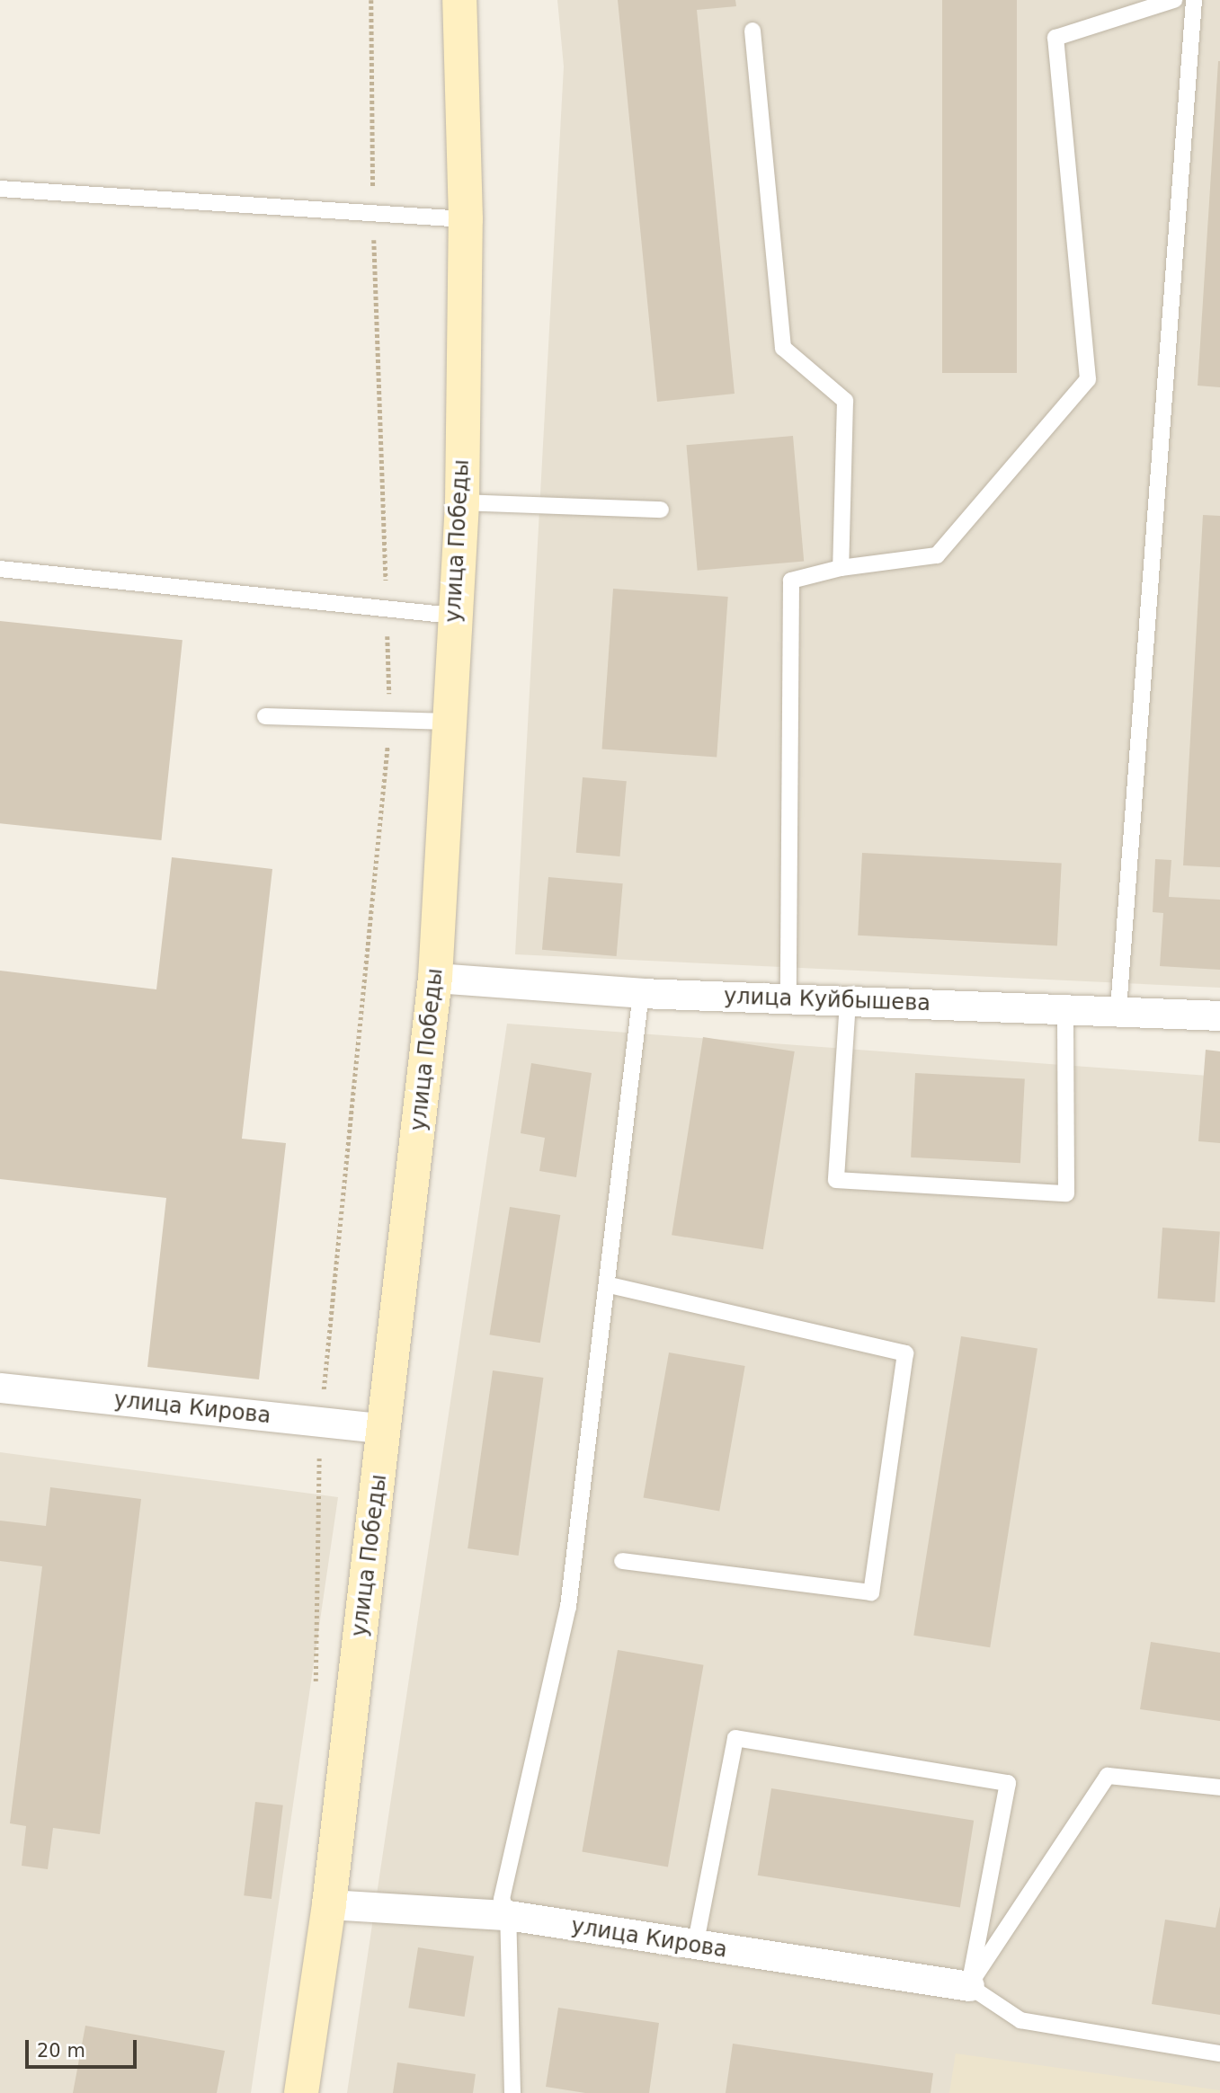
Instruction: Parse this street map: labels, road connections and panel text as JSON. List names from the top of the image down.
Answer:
{
  "streets": {
    "street": ["улица Победы", "улица Куйбышева", "улица Кирова"]
  },
  "crossings": [
    ["улица Победы", "улица Куйбышева"],
    ["улица Победы", "улица Кирова"]
  ],
  "scale_bar": "20 m"
}
